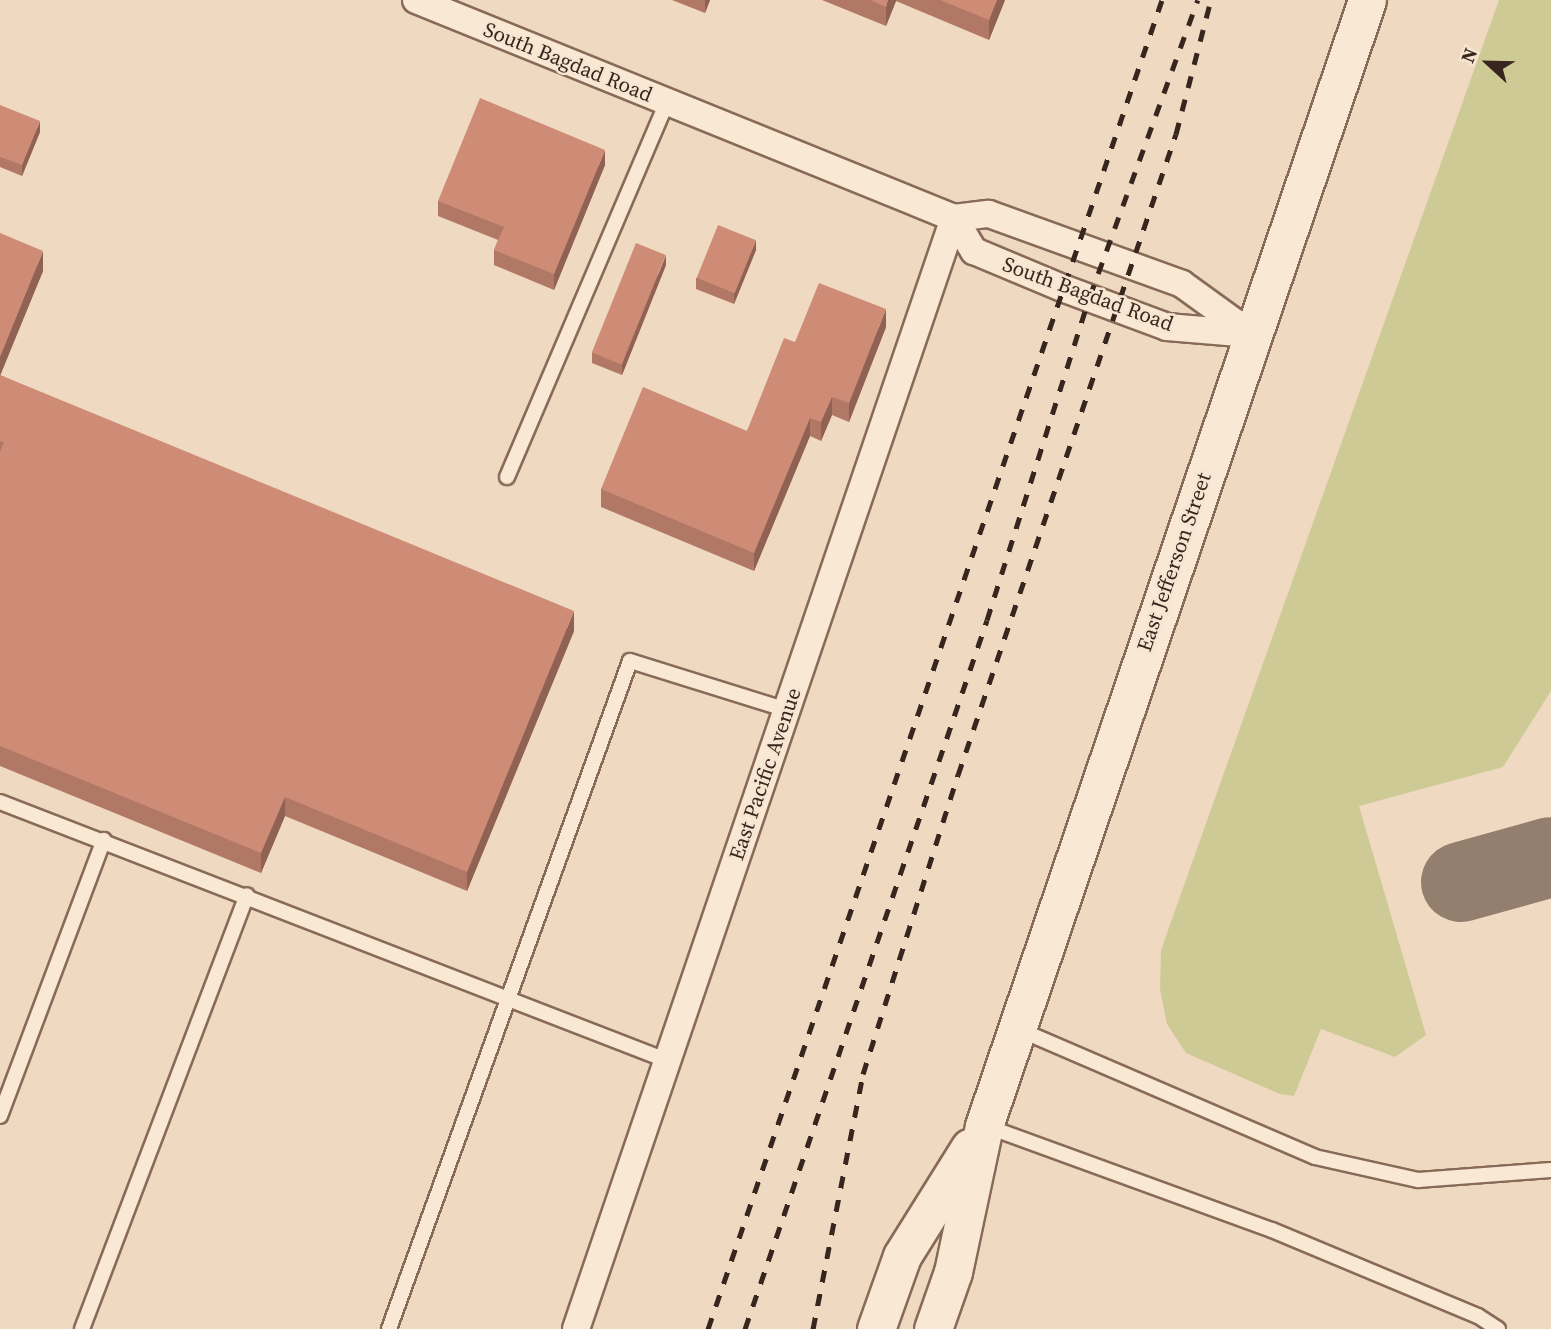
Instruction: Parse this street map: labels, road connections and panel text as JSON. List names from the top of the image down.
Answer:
{
  "streets": {
    "main road": ["East Jefferson Street"],
    "street": ["South Bagdad Road", "East Pacific Avenue"]
  },
  "crossings": [
    ["South Bagdad Road", "East Jefferson Street"],
    ["South Bagdad Road", "East Pacific Avenue"]
  ],
  "north": "left"
}
